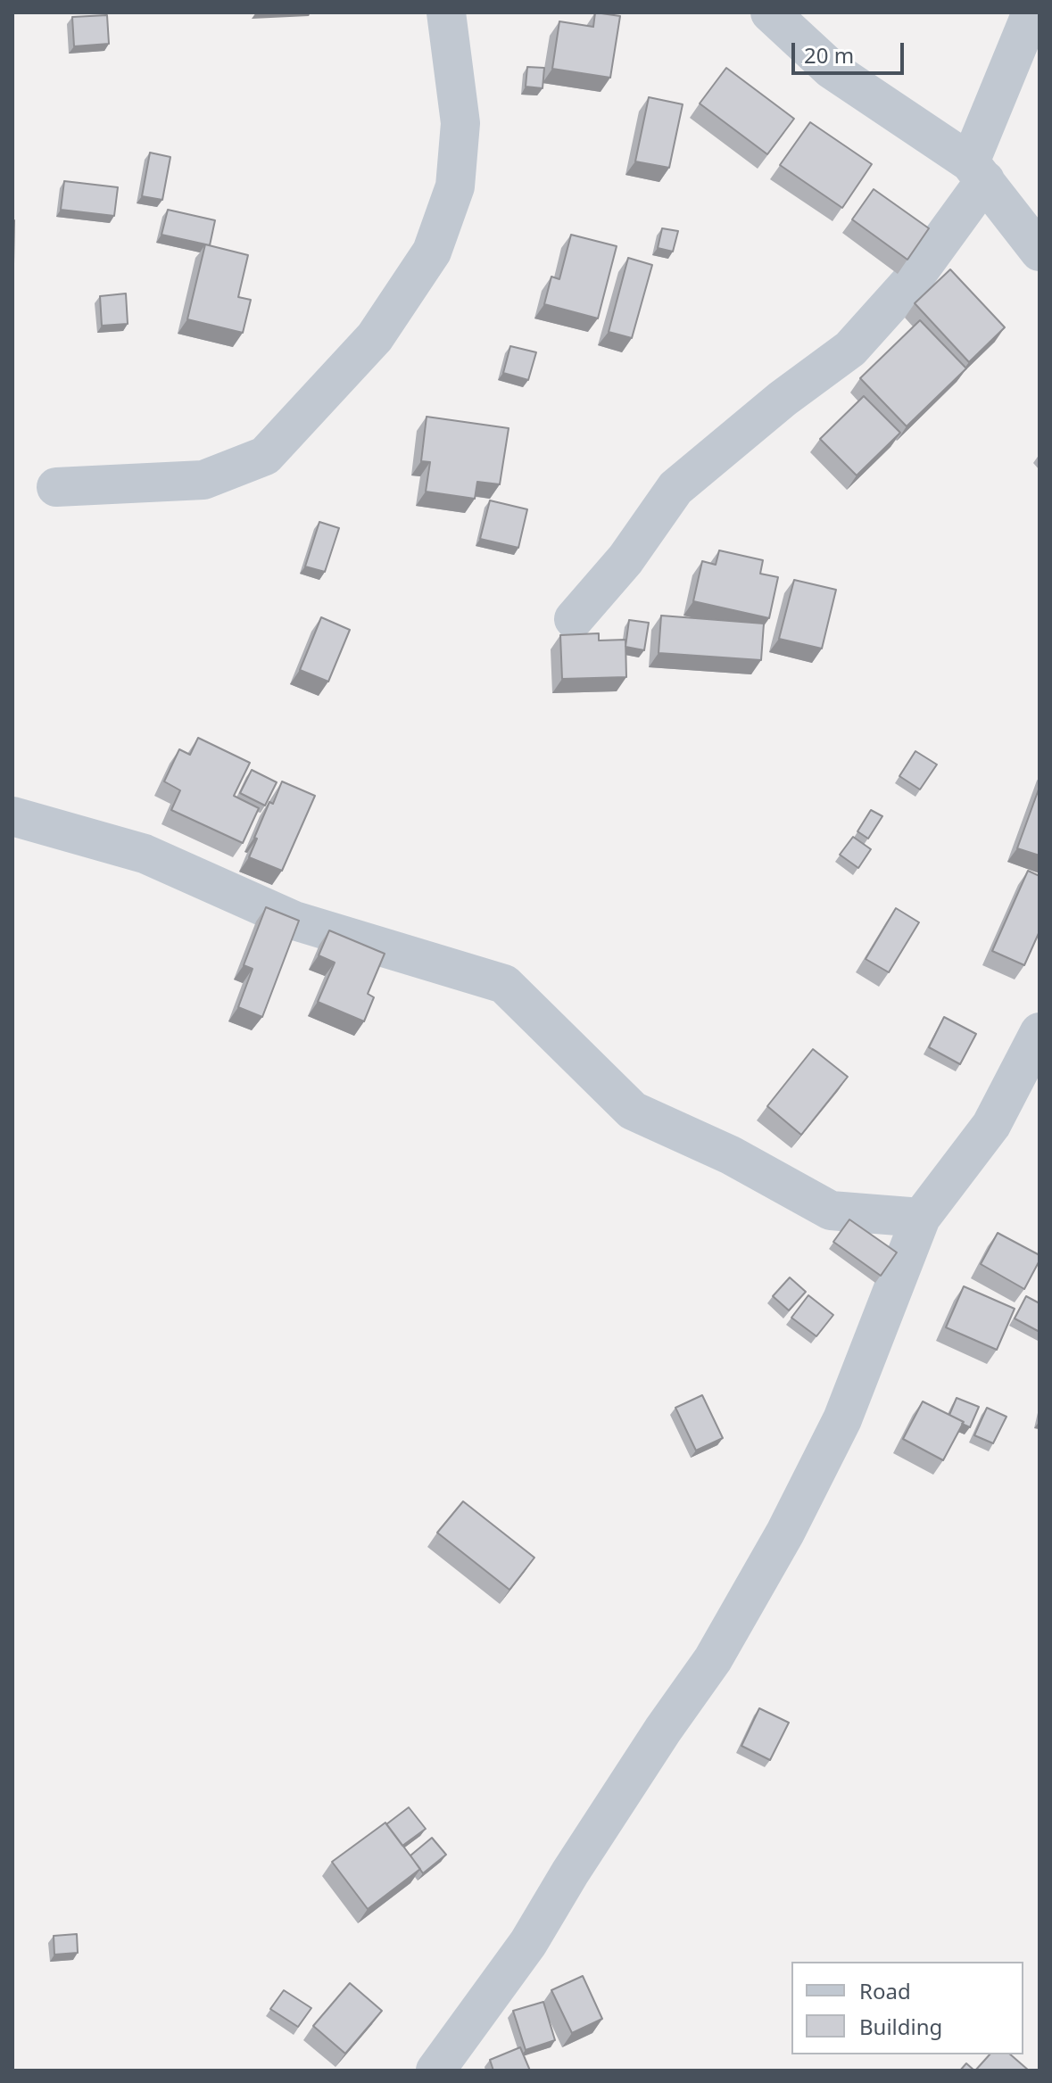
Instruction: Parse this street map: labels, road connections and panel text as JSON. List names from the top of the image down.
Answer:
{
  "legend": ["Road", "Building"],
  "scale_bar": "20 m"
}
